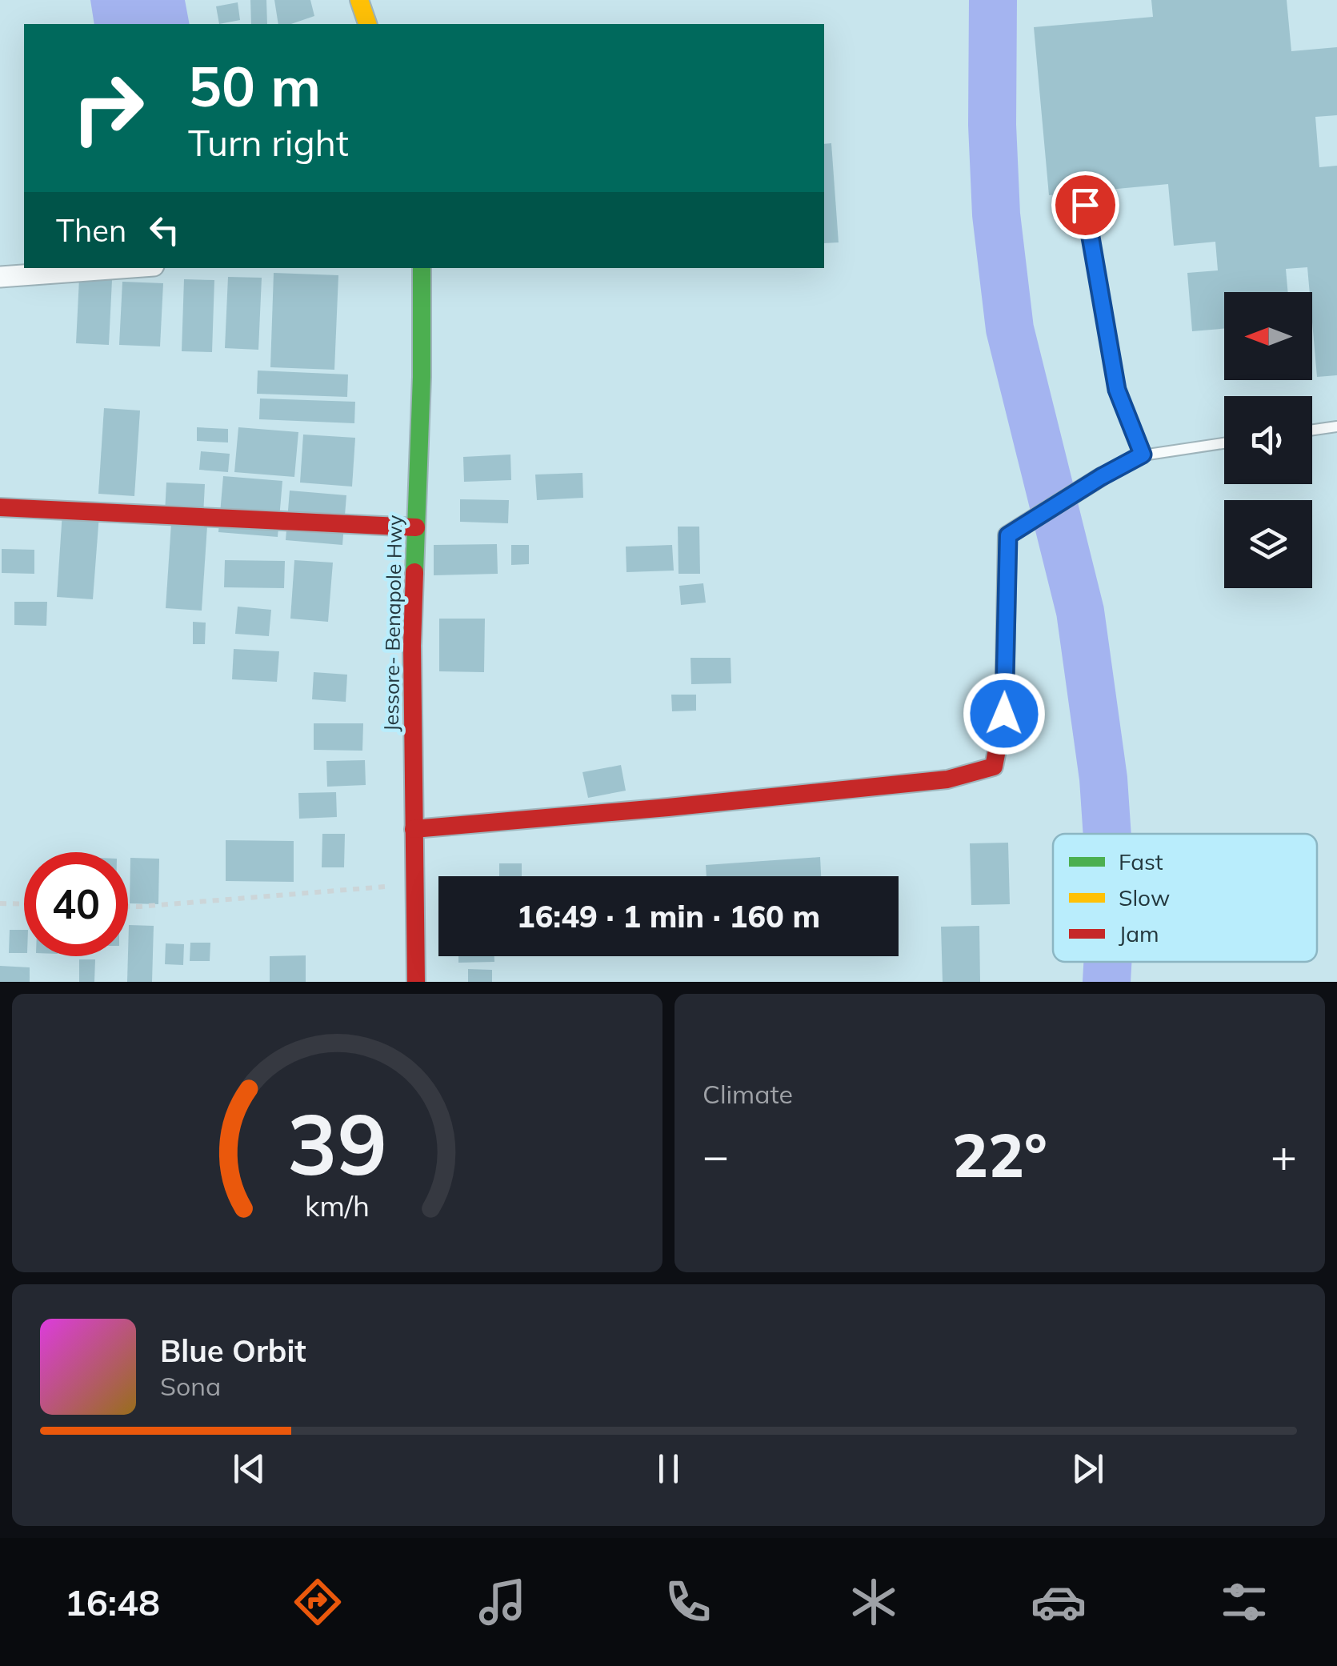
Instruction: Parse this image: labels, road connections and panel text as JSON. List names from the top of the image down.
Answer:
{
  "streets": {
    "main road": ["Jessore- Benapole Hwy"]
  },
  "legend": ["Fast", "Slow", "Jam"],
  "north": "left",
  "page": {
    "turn": ["50 m", "Turn right"],
    "then": "Then",
    "limit": "40",
    "trip": "16:49 · 1 min · 160 m",
    "tile": "Climate",
    "heat": ["−", "22°", "+"],
    "song": ["Blue Orbit", "Sona"],
    "tabs": "16:48",
    "gauge": ["39", "km/h"]
  }
}
